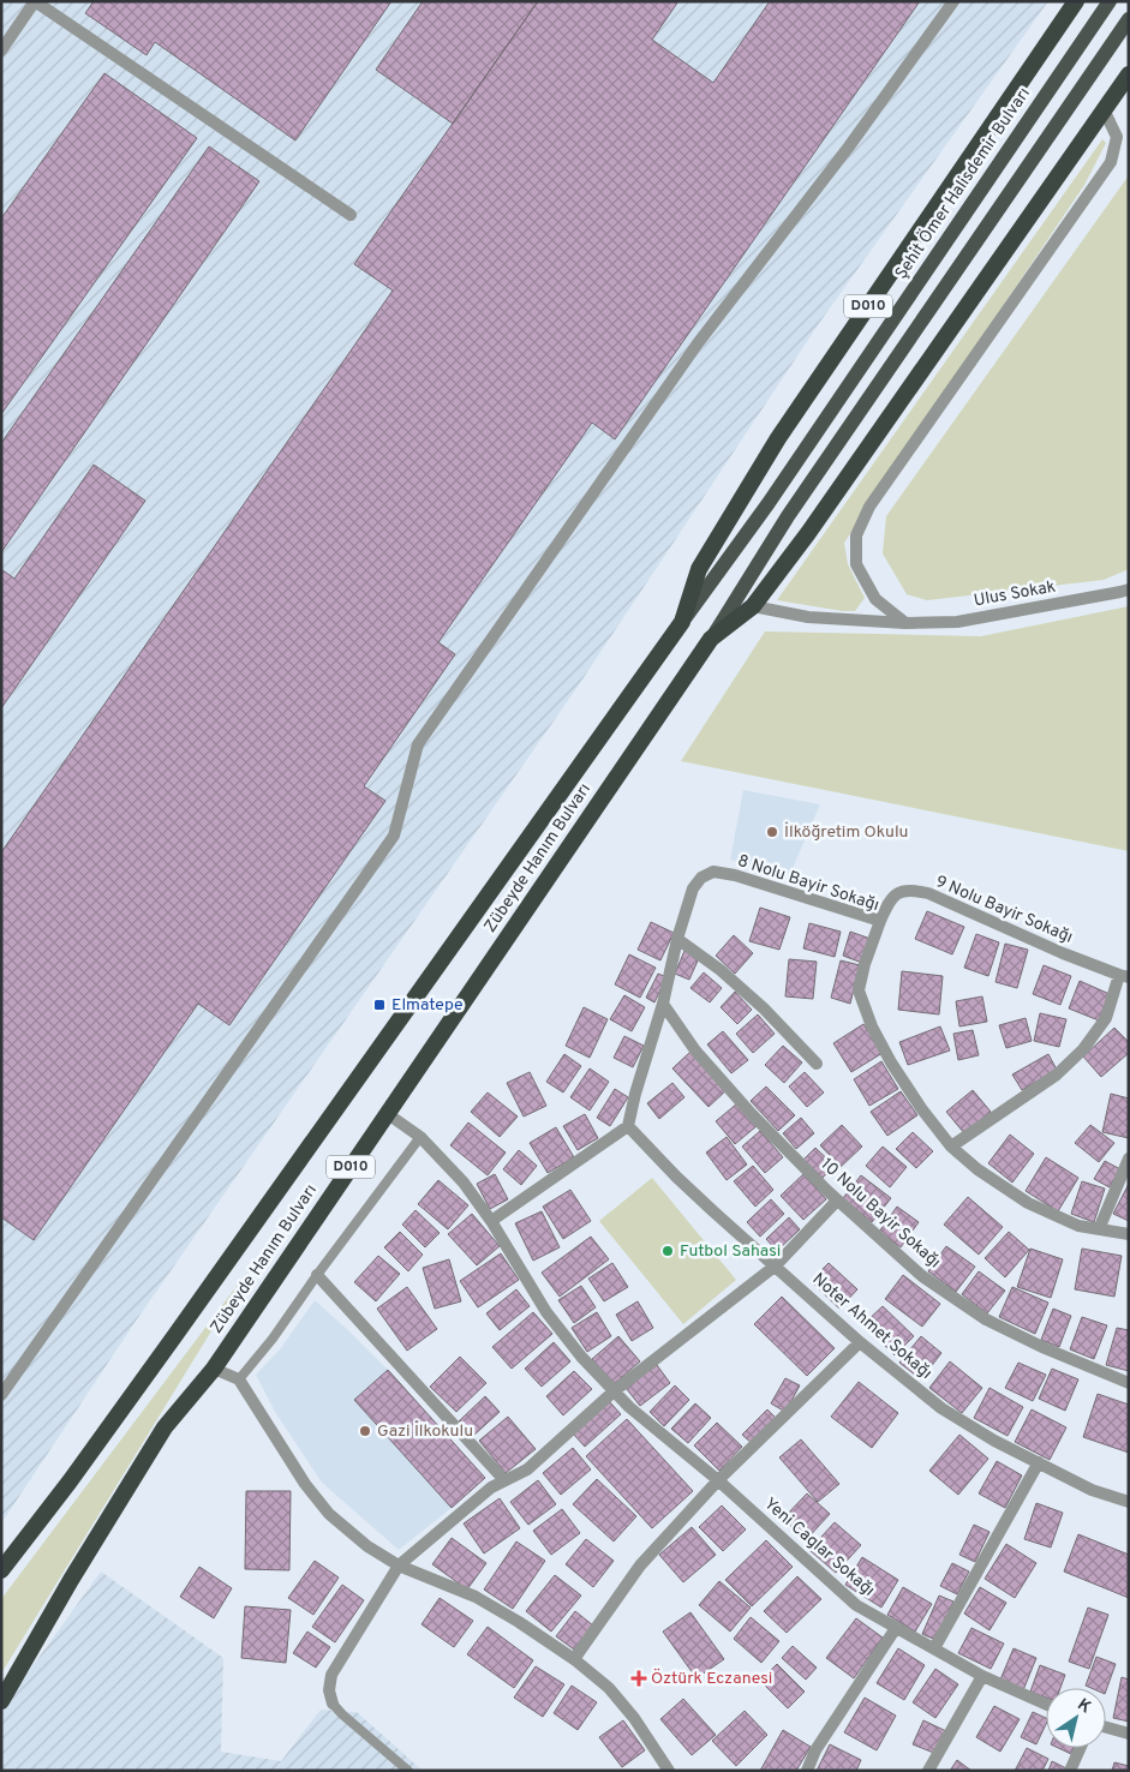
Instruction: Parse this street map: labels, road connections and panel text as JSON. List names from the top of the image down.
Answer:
{
  "streets": {
    "highway": ["D010", "Zübeyde Hanım Bulvarı"],
    "main road": ["Şehit Ömer Halisdemir Bulvarı"],
    "street": [
      "Ulus Sokak",
      "8 Nolu Bayir Sokağı",
      "9 Nolu Bayir Sokağı",
      "10 Nolu Bayir Sokağı",
      "Noter Ahmet Sokağı",
      "Yeni Caglar Sokağı"
    ]
  },
  "crossings": [
    ["Şehit Ömer Halisdemir Bulvarı", "D010"],
    ["Şehit Ömer Halisdemir Bulvarı", "Zübeyde Hanım Bulvarı"],
    ["D010", "Ulus Sokak"],
    ["D010", "Zübeyde Hanım Bulvarı"],
    ["Zübeyde Hanım Bulvarı", "Yeni Caglar Sokağı"],
    ["8 Nolu Bayir Sokağı", "9 Nolu Bayir Sokağı"],
    ["8 Nolu Bayir Sokağı", "10 Nolu Bayir Sokağı"],
    ["8 Nolu Bayir Sokağı", "Noter Ahmet Sokağı"]
  ],
  "places": {
    "other": ["İlköğretim Okulu", "Futbol Sahasi", "Gazi İlkokulu"],
    "transit": ["Elmatepe"],
    "health": ["Öztürk Eczanesi"]
  },
  "north": "top right"
}
